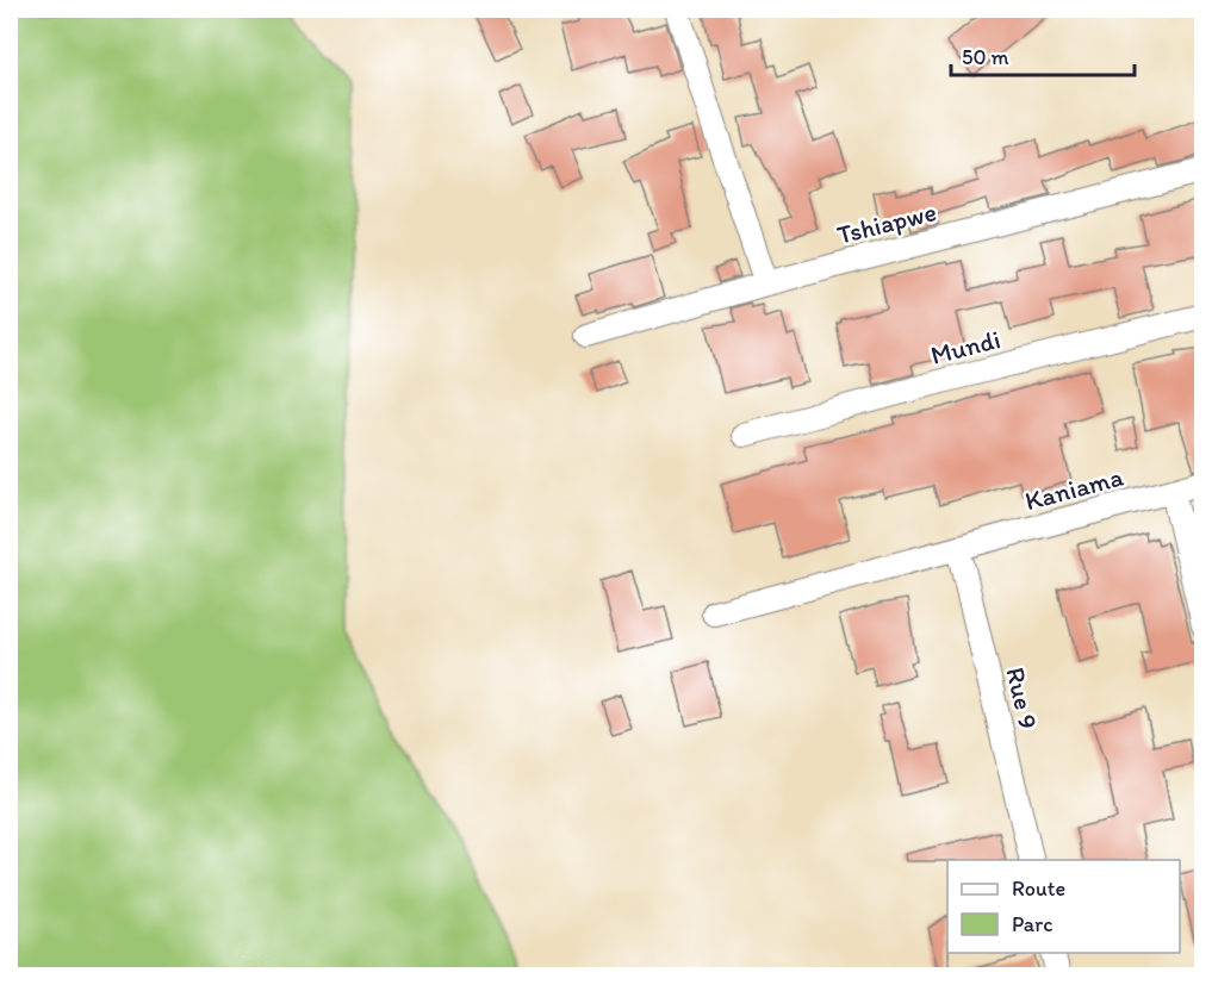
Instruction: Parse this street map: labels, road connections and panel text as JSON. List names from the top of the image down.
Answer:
{
  "streets": {
    "street": [
      "Tshiapwe",
      "Mundi",
      "Kaniama",
      "Rue 9"
    ]
  },
  "crossings": [
    ["Kaniama", "Rue 9"]
  ],
  "legend": ["Route", "Parc"],
  "scale_bar": "50 m"
}
